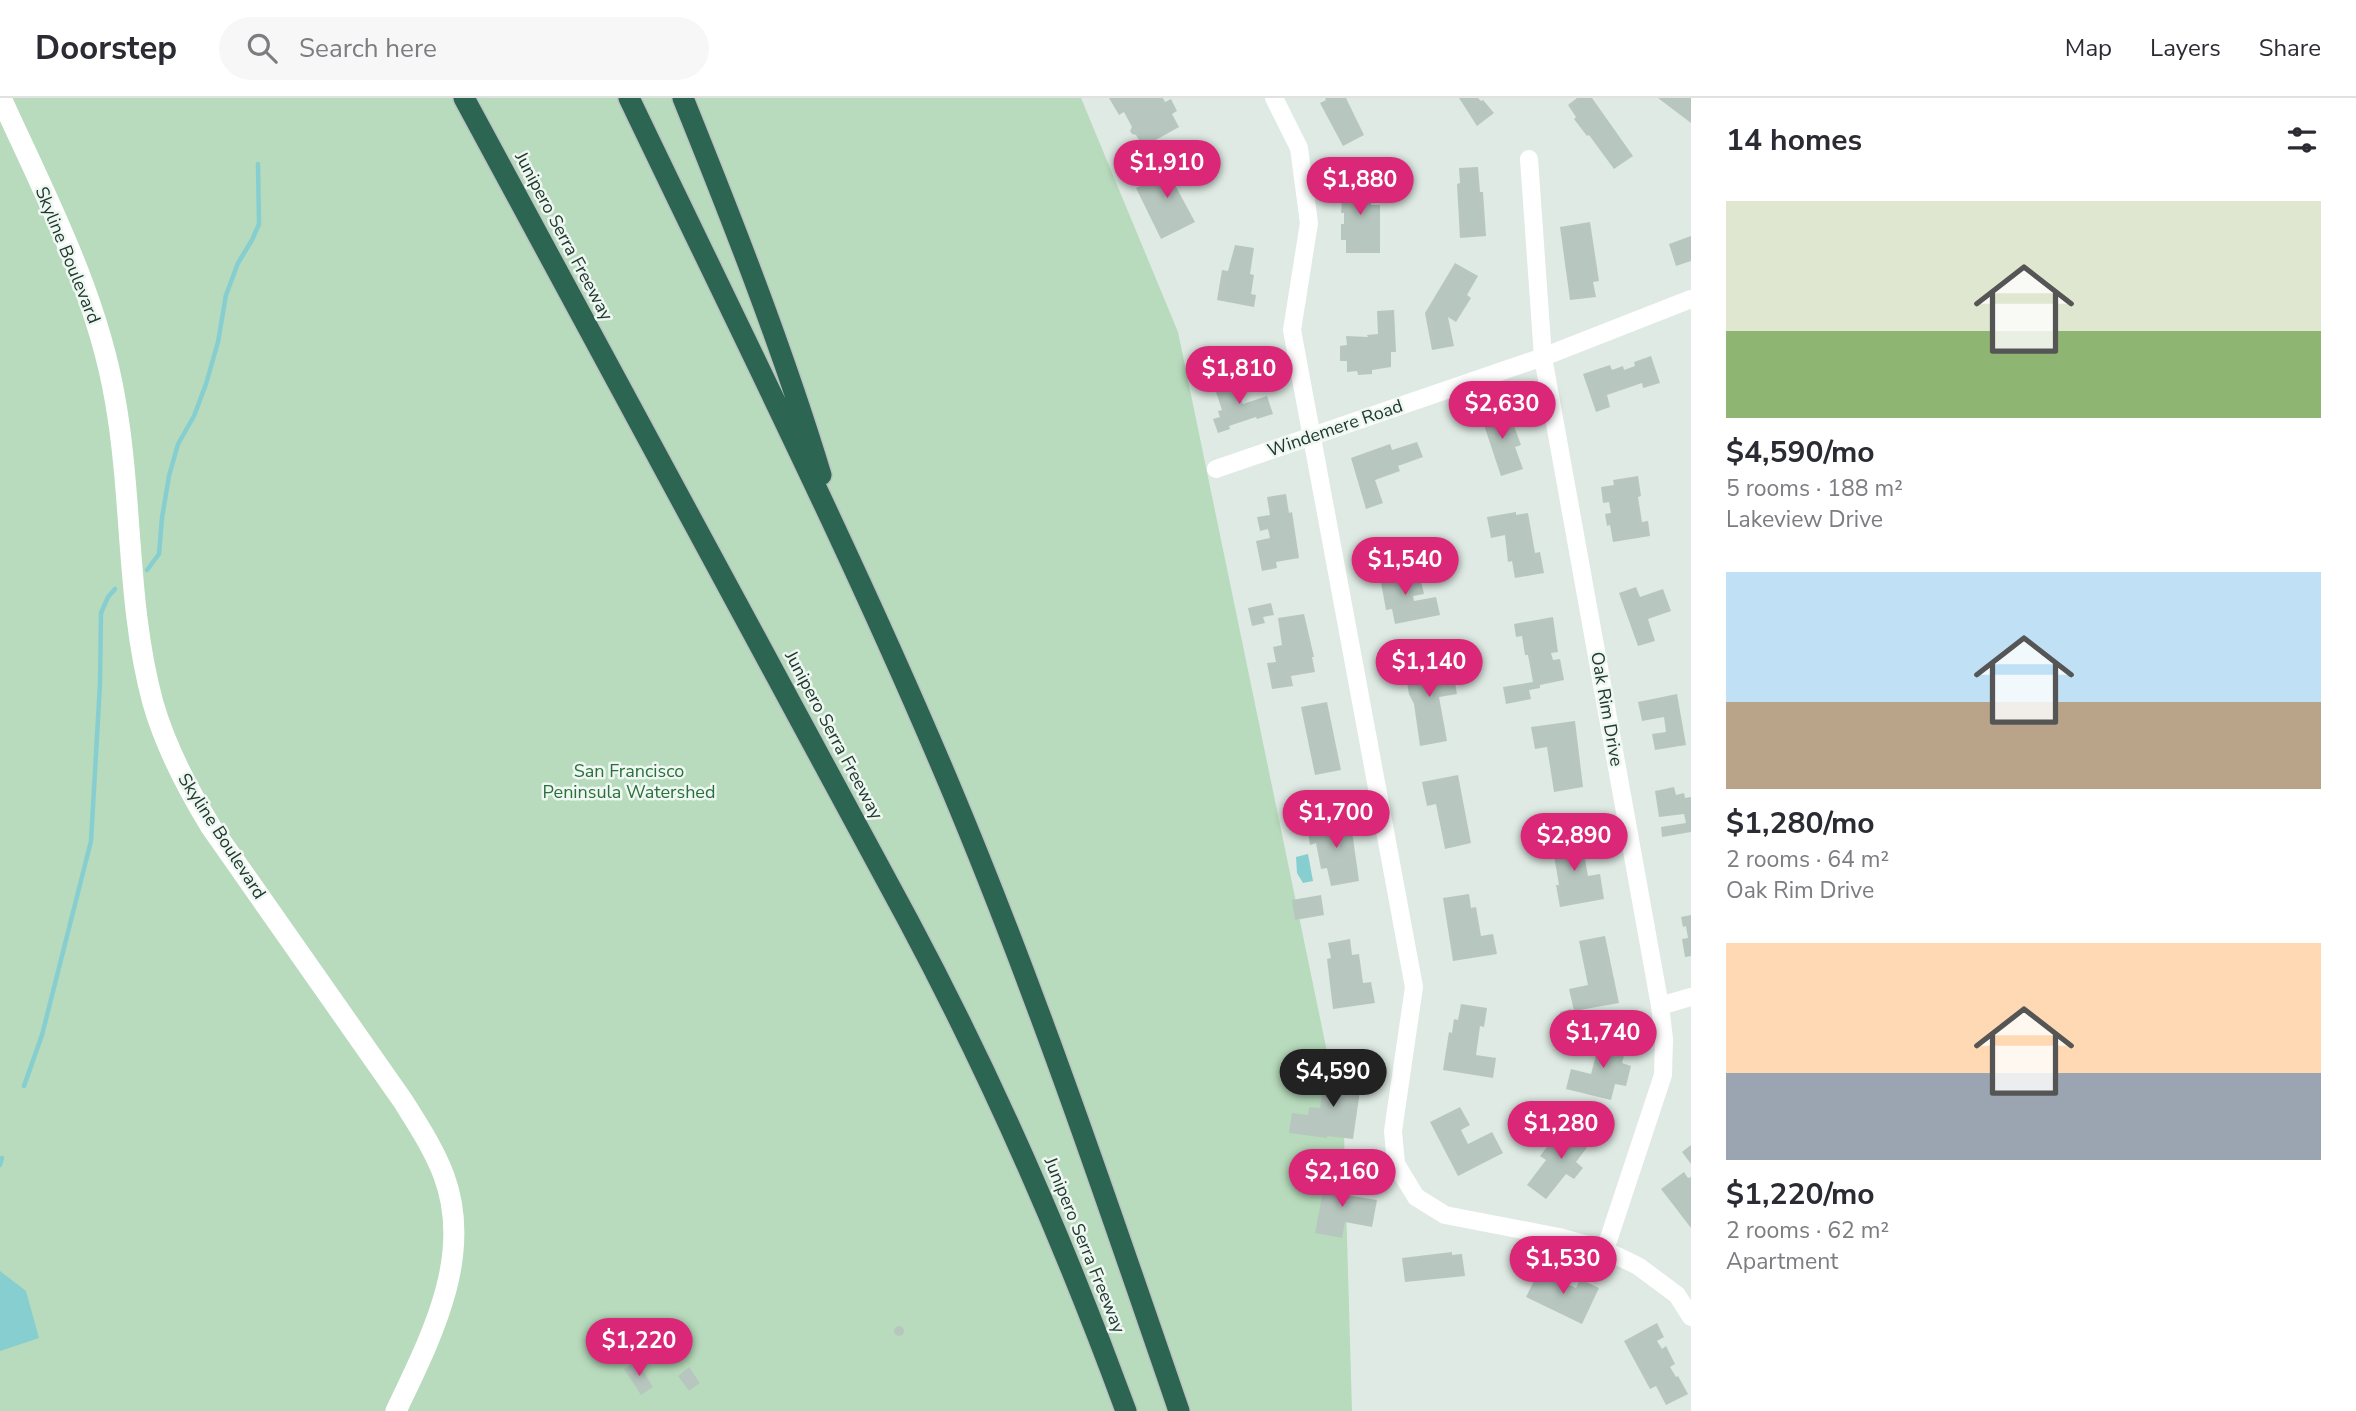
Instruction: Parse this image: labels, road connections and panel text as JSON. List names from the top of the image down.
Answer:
{
  "streets": {
    "highway": ["Junipero Serra Freeway"],
    "street": ["Skyline Boulevard", "Windemere Road", "Oak Rim Drive"]
  },
  "crossings": [
    ["Windemere Road", "Oak Rim Drive"]
  ],
  "parks": ["San Francisco Peninsula Watershed"],
  "page": {
    "header": "Doorstep",
    "search": "Search here",
    "nav": ["Map", "Layers", "Share"],
    "heading": "14 homes",
    "price": [
      "$1,910",
      "$1,880",
      "$1,810",
      "$2,630",
      "$1,540",
      "$1,140",
      "$1,700",
      "$2,890",
      "$1,740",
      "$4,590",
      "$1,280",
      "$2,160",
      "$1,530",
      "$1,220"
    ],
    "list": [
      {
        "name": "$4,590/mo",
        "note": "5 rooms · 188 m² · Lakeview Drive"
      },
      {
        "name": "$1,280/mo",
        "note": "2 rooms · 64 m² · Oak Rim Drive"
      },
      {
        "name": "$1,220/mo",
        "note": "2 rooms · 62 m² · Apartment"
      }
    ]
  }
}
